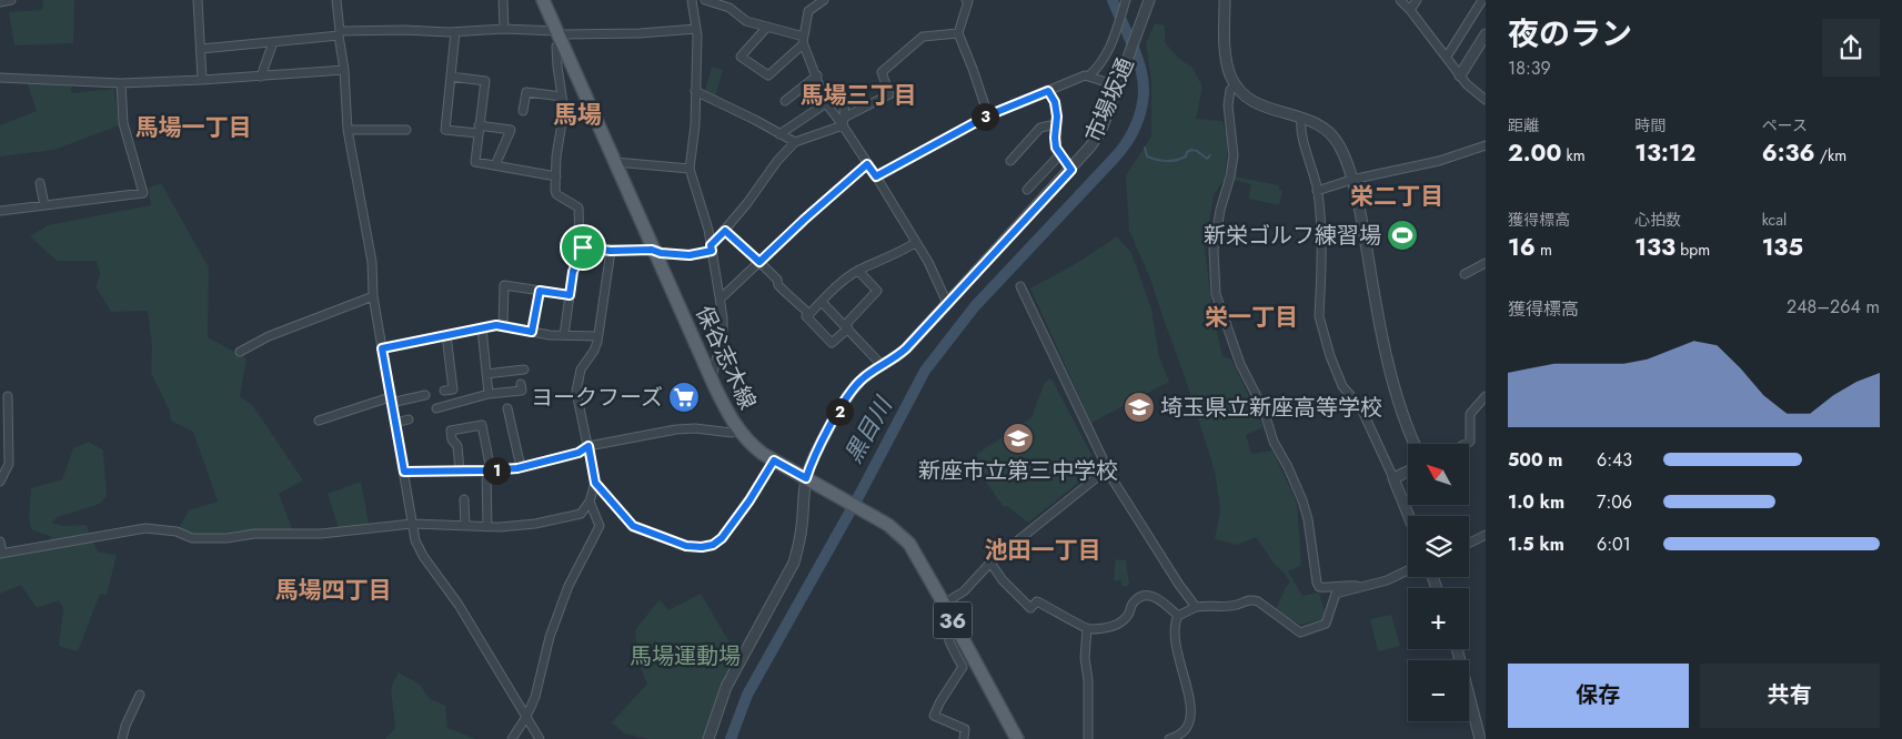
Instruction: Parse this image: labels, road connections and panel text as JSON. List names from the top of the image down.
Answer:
{
  "streets": {
    "main road": ["保谷志木線", "36"],
    "street": ["市場坂通"]
  },
  "crossings": [
    ["市場坂通", "保谷志木線"]
  ],
  "districts": [
    "馬場三丁目",
    "馬場",
    "馬場一丁目",
    "栄二丁目",
    "栄一丁目",
    "池田一丁目",
    "馬場四丁目"
  ],
  "water": ["黒目川"],
  "parks": ["馬場運動場"],
  "places": {
    "sports": ["新栄ゴルフ練習場"],
    "supermarket": ["ヨークフーズ"],
    "school or university": ["埼玉県立新座高等学校", "新座市立第三中学校"]
  },
  "north": "top left",
  "page": {
    "heading": ["夜のラン", "18:39"],
    "stats": [
      ["距離", "2.00 km"],
      ["時間", "13:12"],
      ["ペース", "6:36 /km"],
      ["獲得標高", "16 m"],
      ["心拍数", "133 bpm"],
      ["kcal", "135"]
    ],
    "pins": ["3", "2", "1"],
    "chart": ["獲得標高", "248–264 m"],
    "list": [
      {
        "name": "500 m",
        "note": "6:43"
      },
      {
        "name": "1.0 km",
        "note": "7:06"
      },
      {
        "name": "1.5 km",
        "note": "6:01"
      }
    ],
    "map_buttons": ["+", "−"],
    "buttons": ["保存", "共有"]
  }
}
